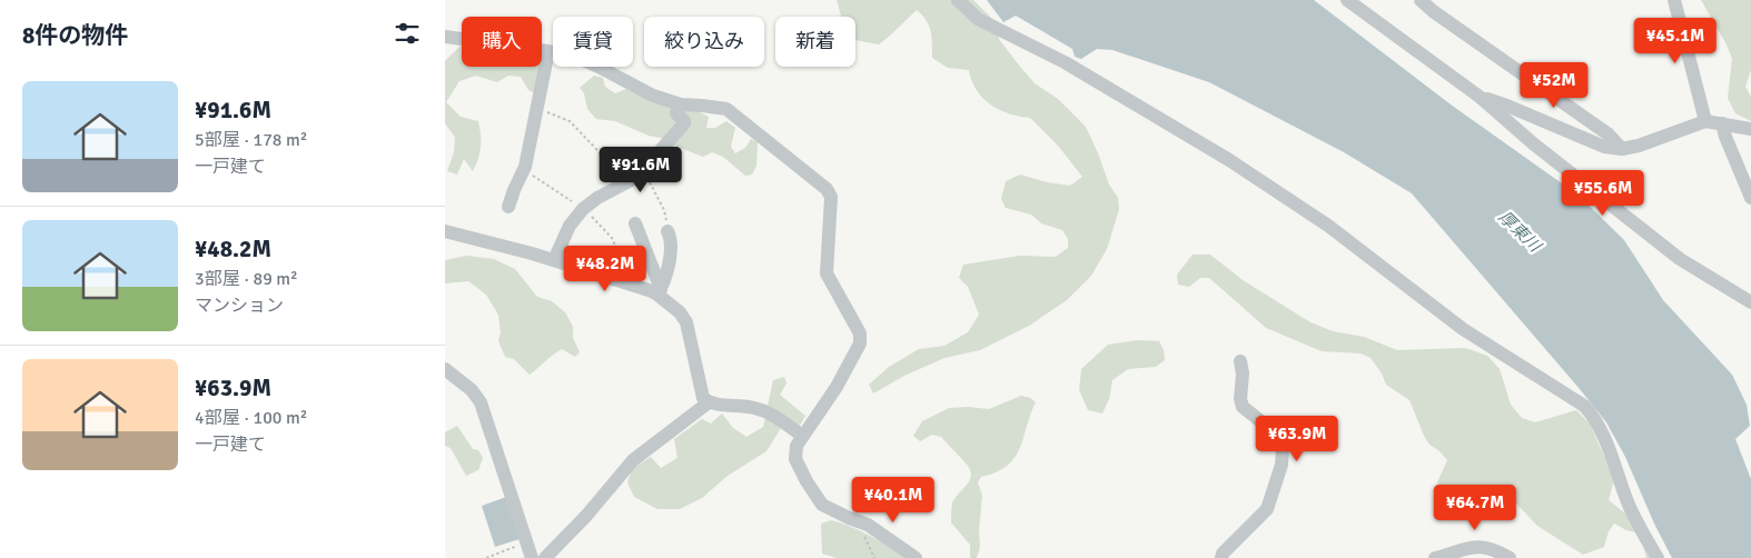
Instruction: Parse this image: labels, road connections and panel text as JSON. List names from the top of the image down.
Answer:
{
  "water": ["厚東川"],
  "page": {
    "heading": "8件の物件",
    "chip": [
      "購入",
      "賃貸",
      "絞り込み",
      "新着"
    ],
    "price": [
      "¥45.1M",
      "¥52M",
      "¥91.6M",
      "¥55.6M",
      "¥48.2M",
      "¥63.9M",
      "¥40.1M",
      "¥64.7M"
    ],
    "list": [
      {
        "name": "¥91.6M",
        "note": "5部屋 · 178 m² · 一戸建て"
      },
      {
        "name": "¥48.2M",
        "note": "3部屋 · 89 m² · マンション"
      },
      {
        "name": "¥63.9M",
        "note": "4部屋 · 100 m² · 一戸建て"
      }
    ]
  }
}
